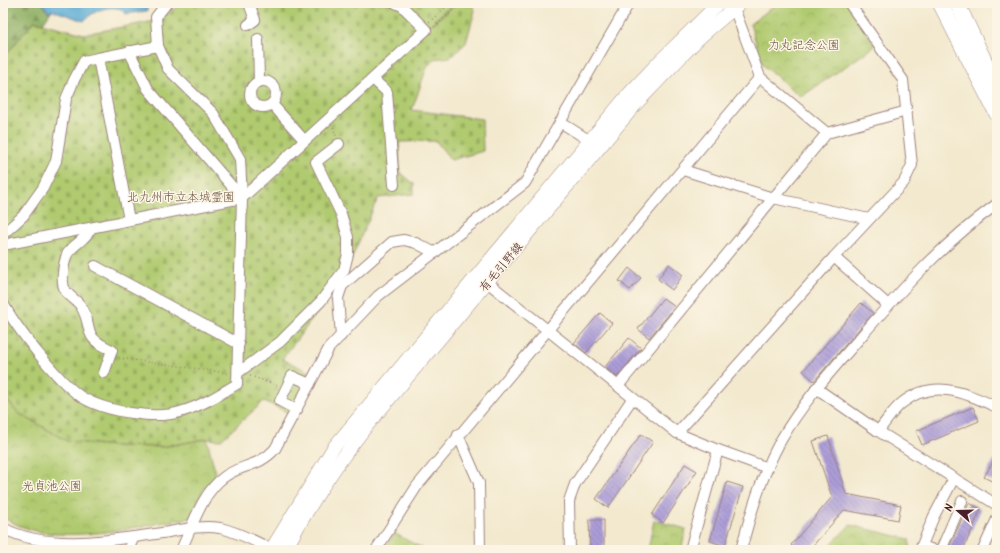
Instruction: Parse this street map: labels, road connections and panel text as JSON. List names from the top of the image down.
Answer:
{
  "streets": {
    "main road": ["有毛引野線"]
  },
  "parks": ["力丸記念公園", "北九州市立本城霊園", "光貞池公園"],
  "north": "left"
}
